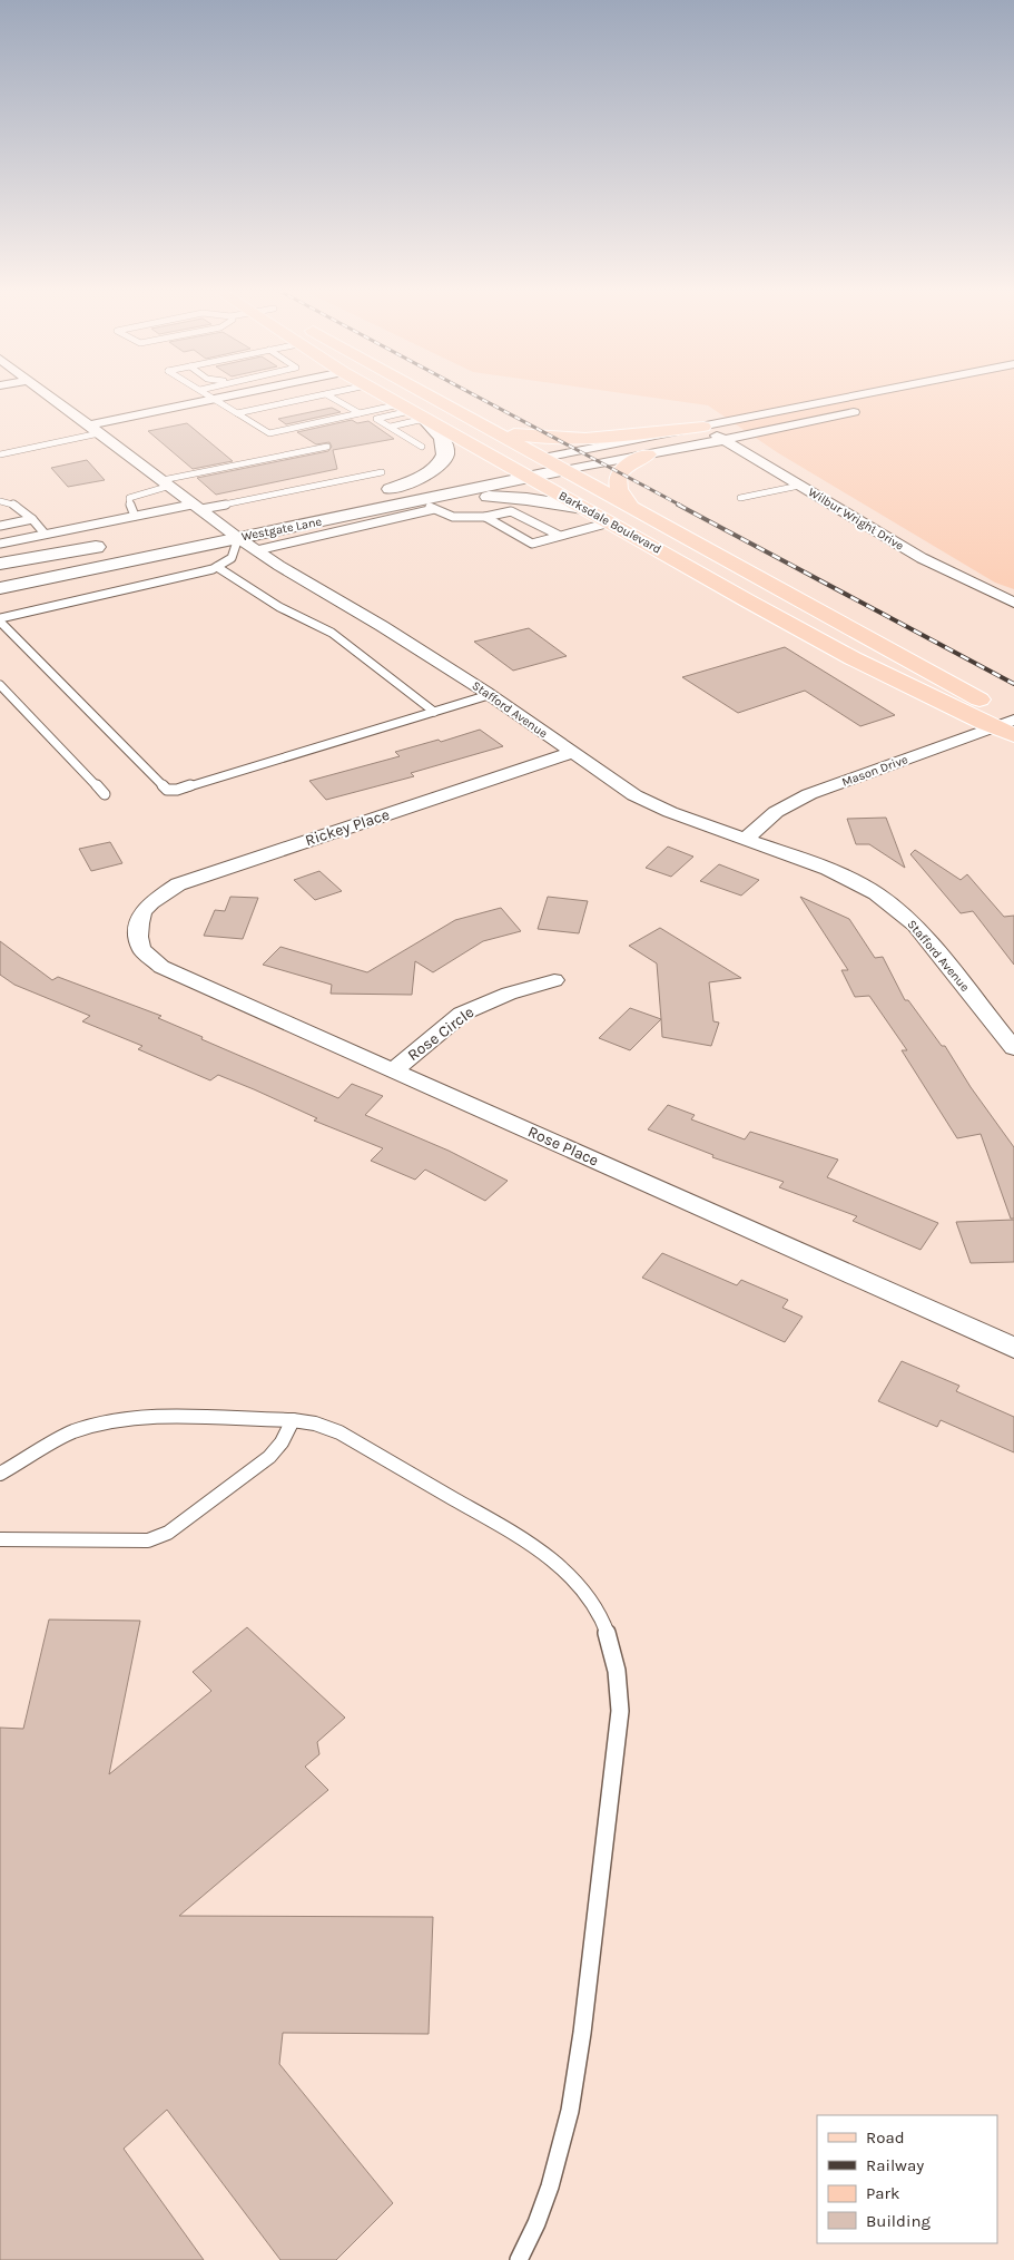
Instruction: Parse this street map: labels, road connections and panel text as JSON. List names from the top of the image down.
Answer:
{
  "streets": {
    "main road": ["Barksdale Boulevard", "Westgate Lane"],
    "street": [
      "Wilbur Wright Drive",
      "Stafford Avenue",
      "Mason Drive",
      "Rickey Place",
      "Rose Circle",
      "Rose Place"
    ]
  },
  "crossings": [
    ["Barksdale Boulevard", "Westgate Lane"],
    ["Barksdale Boulevard", "Mason Drive"],
    ["Westgate Lane", "Stafford Avenue"],
    ["Stafford Avenue", "Mason Drive"],
    ["Stafford Avenue", "Rickey Place"],
    ["Rickey Place", "Rose Place"],
    ["Rose Circle", "Rose Place"]
  ],
  "legend": [
    "Road",
    "Railway",
    "Park",
    "Building"
  ]
}
